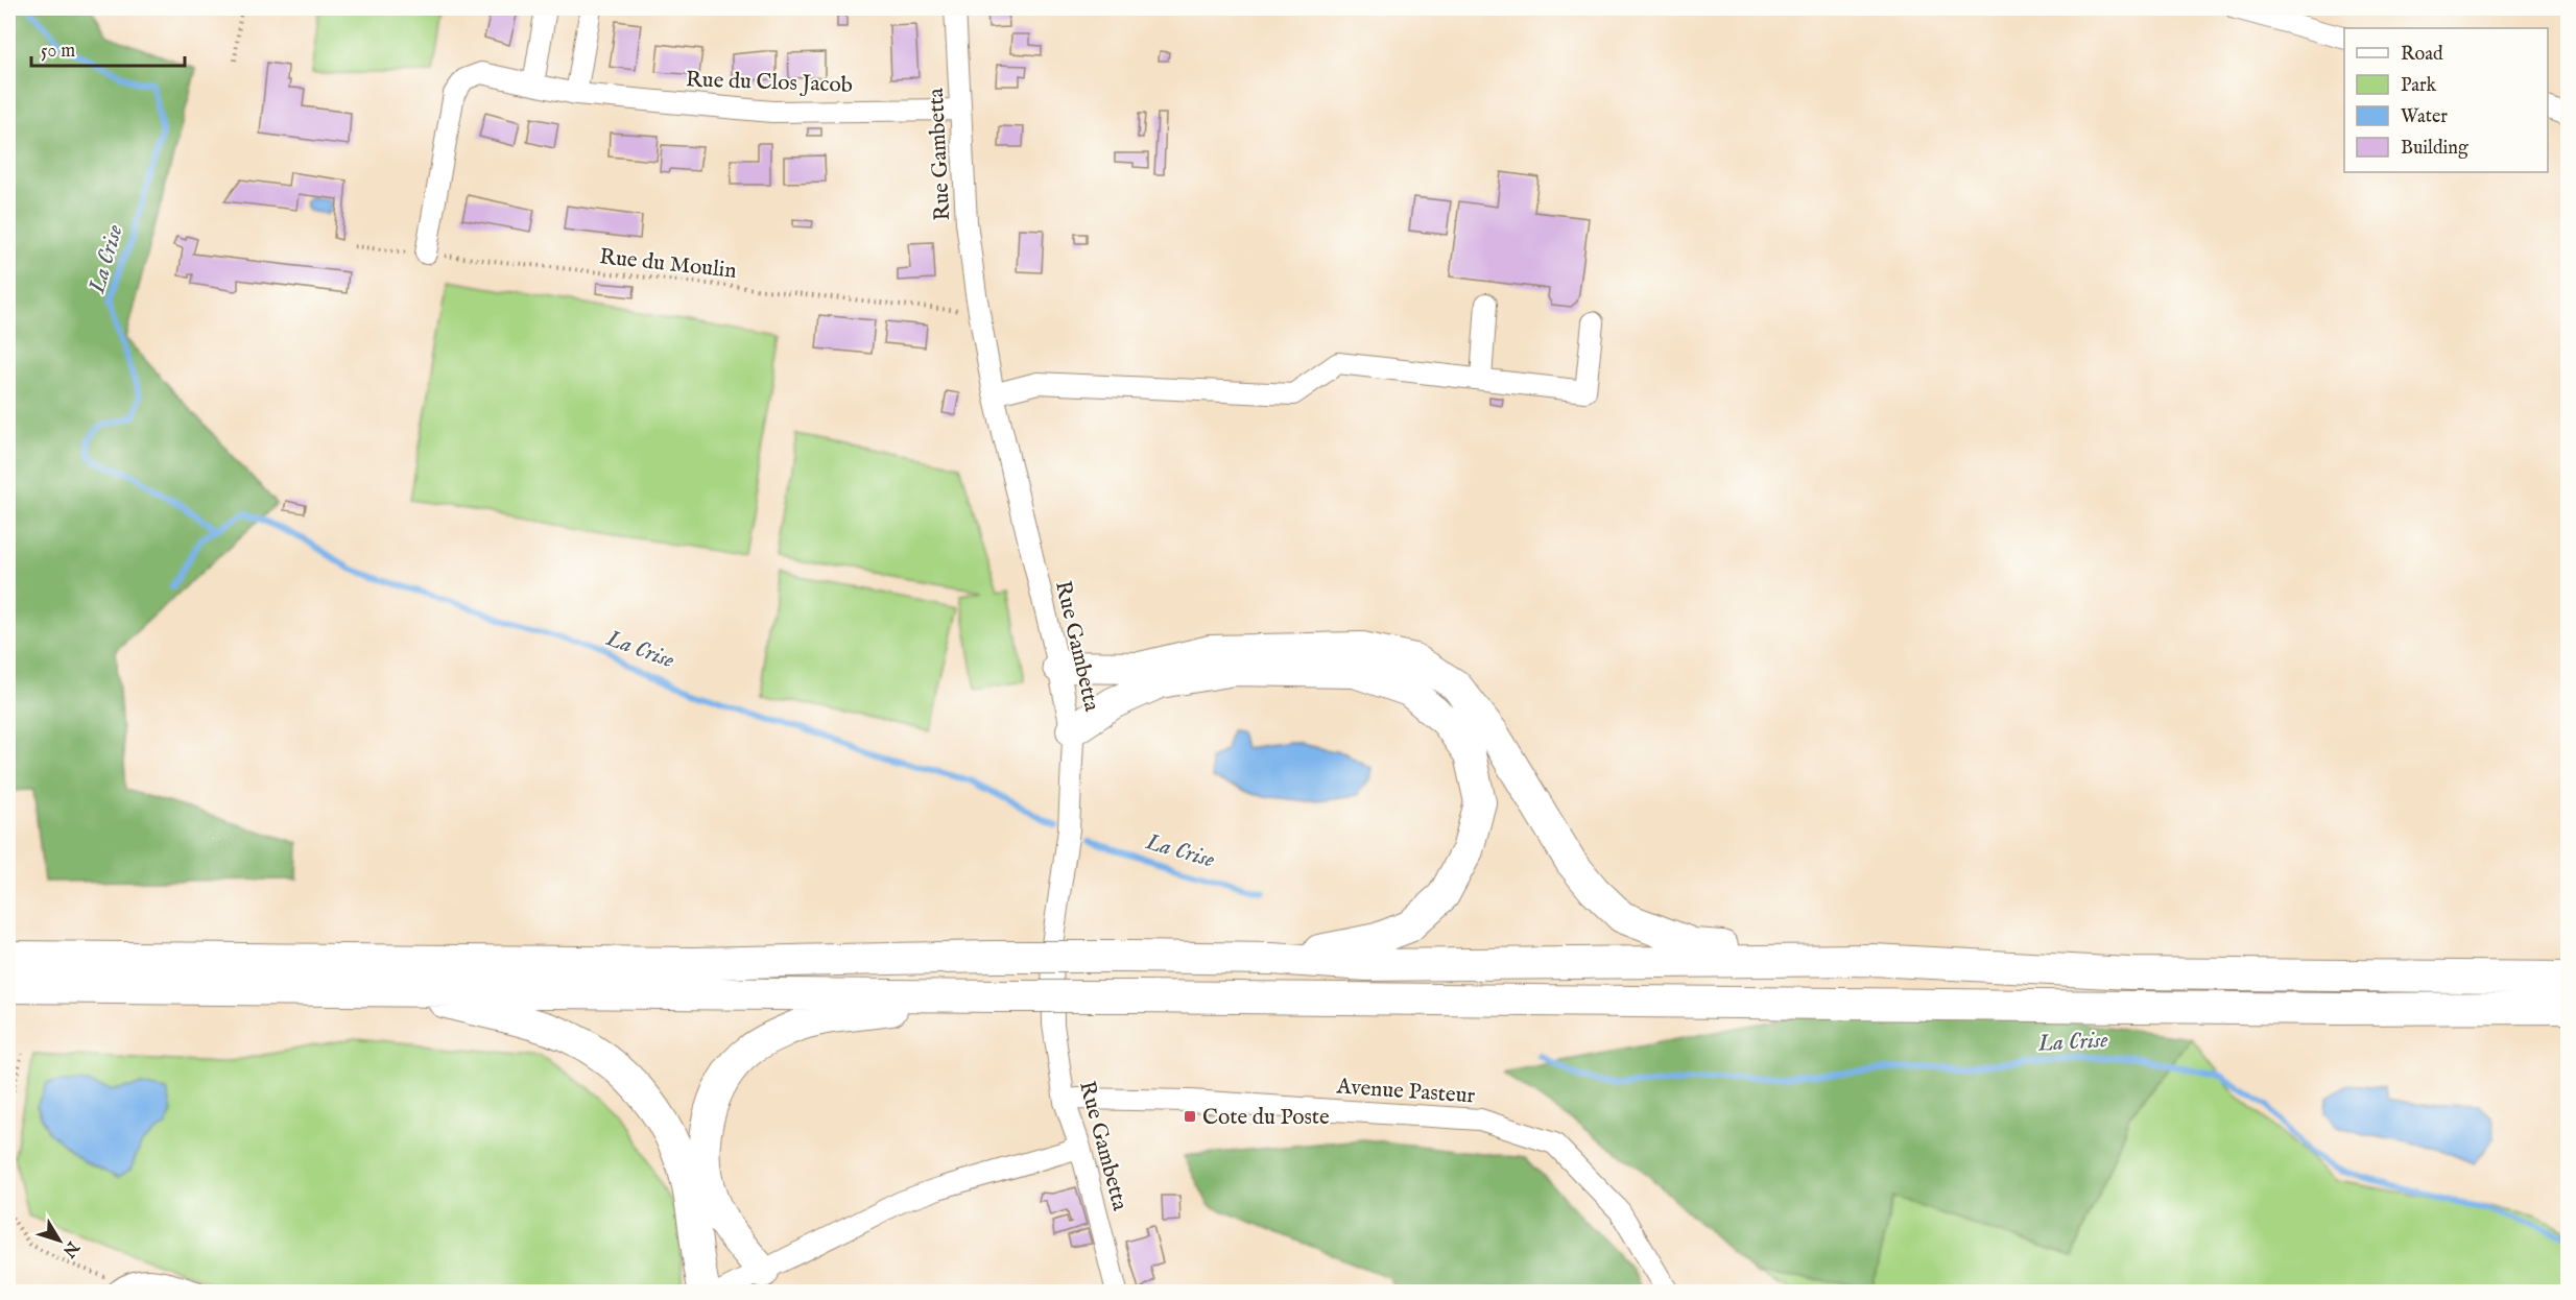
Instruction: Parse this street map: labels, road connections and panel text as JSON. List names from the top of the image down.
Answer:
{
  "streets": {
    "street": ["Rue du Clos Jacob", "Rue Gambetta", "Avenue Pasteur"],
    "path": ["Rue du Moulin"]
  },
  "crossings": [
    ["Rue du Clos Jacob", "Rue Gambetta"],
    ["Rue du Clos Jacob", "Rue du Moulin"],
    ["Rue Gambetta", "Rue du Moulin"],
    ["Rue Gambetta", "Avenue Pasteur"]
  ],
  "water": ["La Crise"],
  "places": {
    "transit": ["Cote du Poste"]
  },
  "legend": [
    "Road",
    "Park",
    "Water",
    "Building"
  ],
  "scale_bar": "50 m",
  "north": "bottom right"
}
